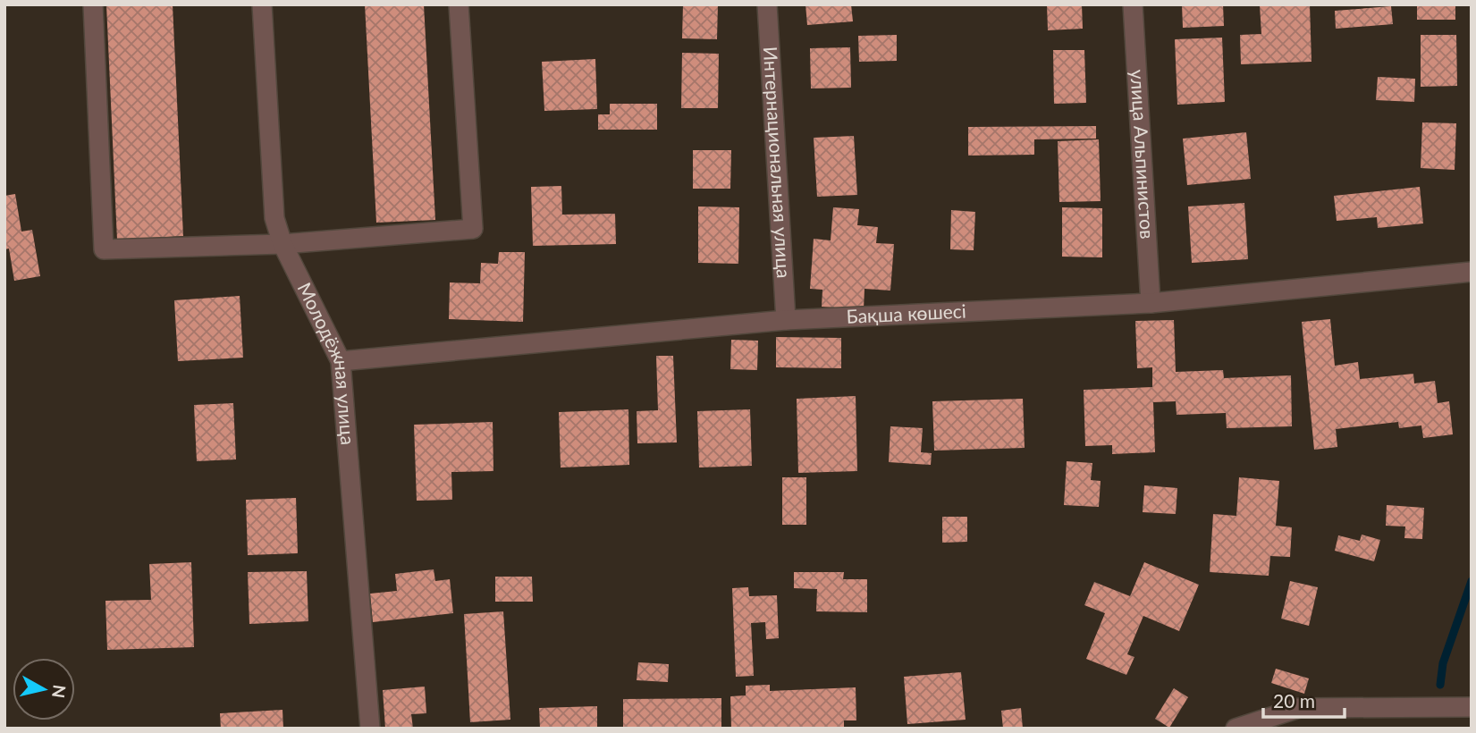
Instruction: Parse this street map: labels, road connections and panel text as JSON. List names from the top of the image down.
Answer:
{
  "streets": {
    "street": [
      "улица Альпинистов",
      "Интернациональная улица",
      "Бақша көшесі",
      "Молодёжная улица"
    ]
  },
  "crossings": [
    ["улица Альпинистов", "Бақша көшесі"],
    ["Интернациональная улица", "Бақша көшесі"],
    ["Бақша көшесі", "Молодёжная улица"]
  ],
  "scale_bar": "20 m",
  "north": "right"
}
